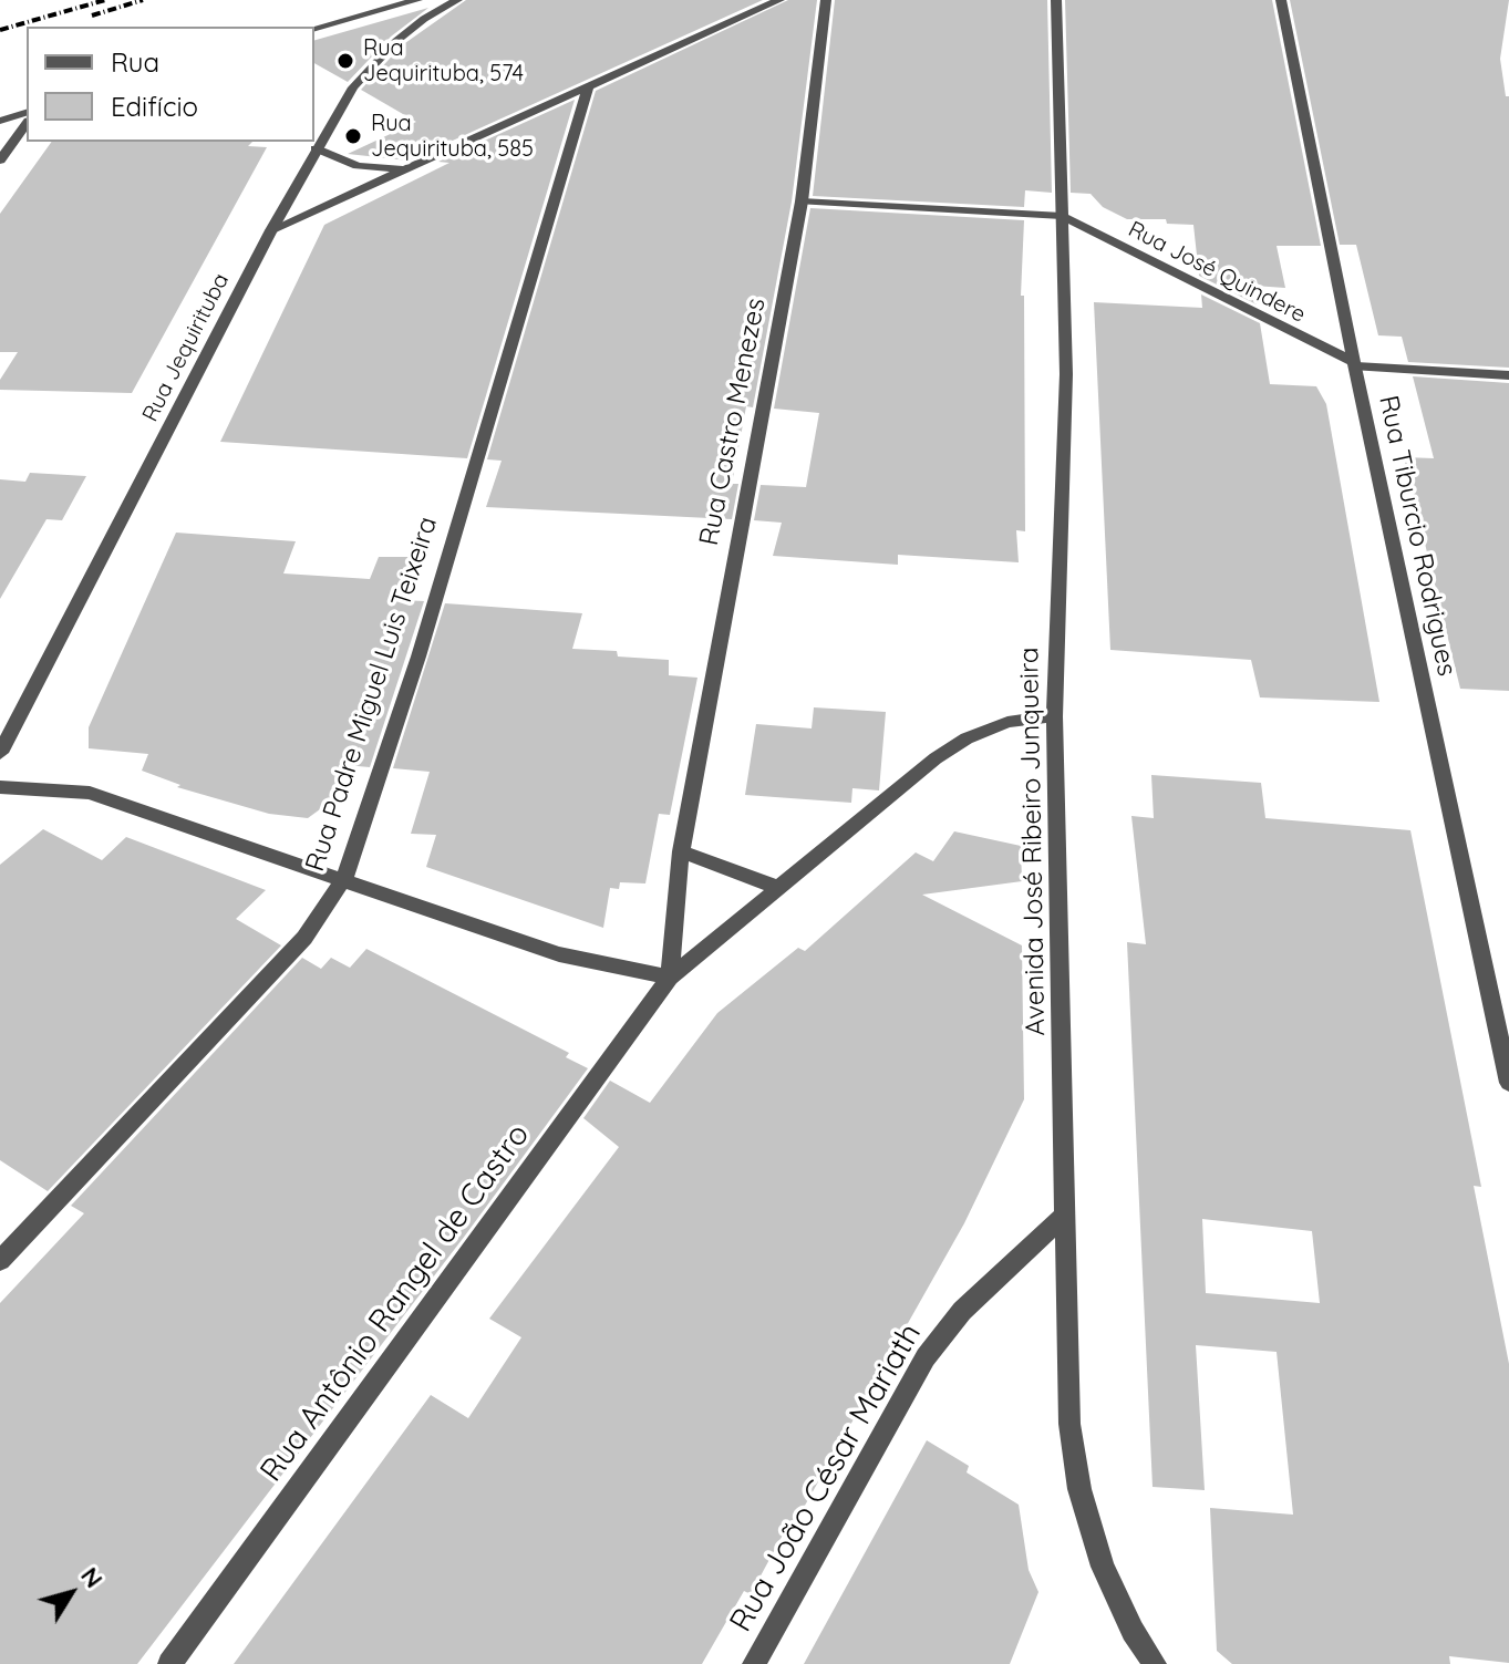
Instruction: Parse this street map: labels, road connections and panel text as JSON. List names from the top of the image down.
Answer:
{
  "streets": {
    "street": [
      "Rua José Quindere",
      "Rua Jequirituba",
      "Rua Castro Menezes",
      "Rua Tiburcio Rodrigues",
      "Rua Padre Miguel Luis Teixeira",
      "Avenida José Ribeiro Junqueira",
      "Rua Antônio Rangel de Castro",
      "Rua João César Mariath"
    ]
  },
  "crossings": [
    ["Rua José Quindere", "Rua Tiburcio Rodrigues"],
    ["Rua José Quindere", "Avenida José Ribeiro Junqueira"],
    ["Rua Castro Menezes", "Rua Antônio Rangel de Castro"],
    ["Avenida José Ribeiro Junqueira", "Rua Antônio Rangel de Castro"],
    ["Avenida José Ribeiro Junqueira", "Rua João César Mariath"]
  ],
  "places": ["Rua Jequirituba, 574", "Rua Jequirituba, 585"],
  "legend": ["Rua", "Edifício"],
  "north": "top right"
}
